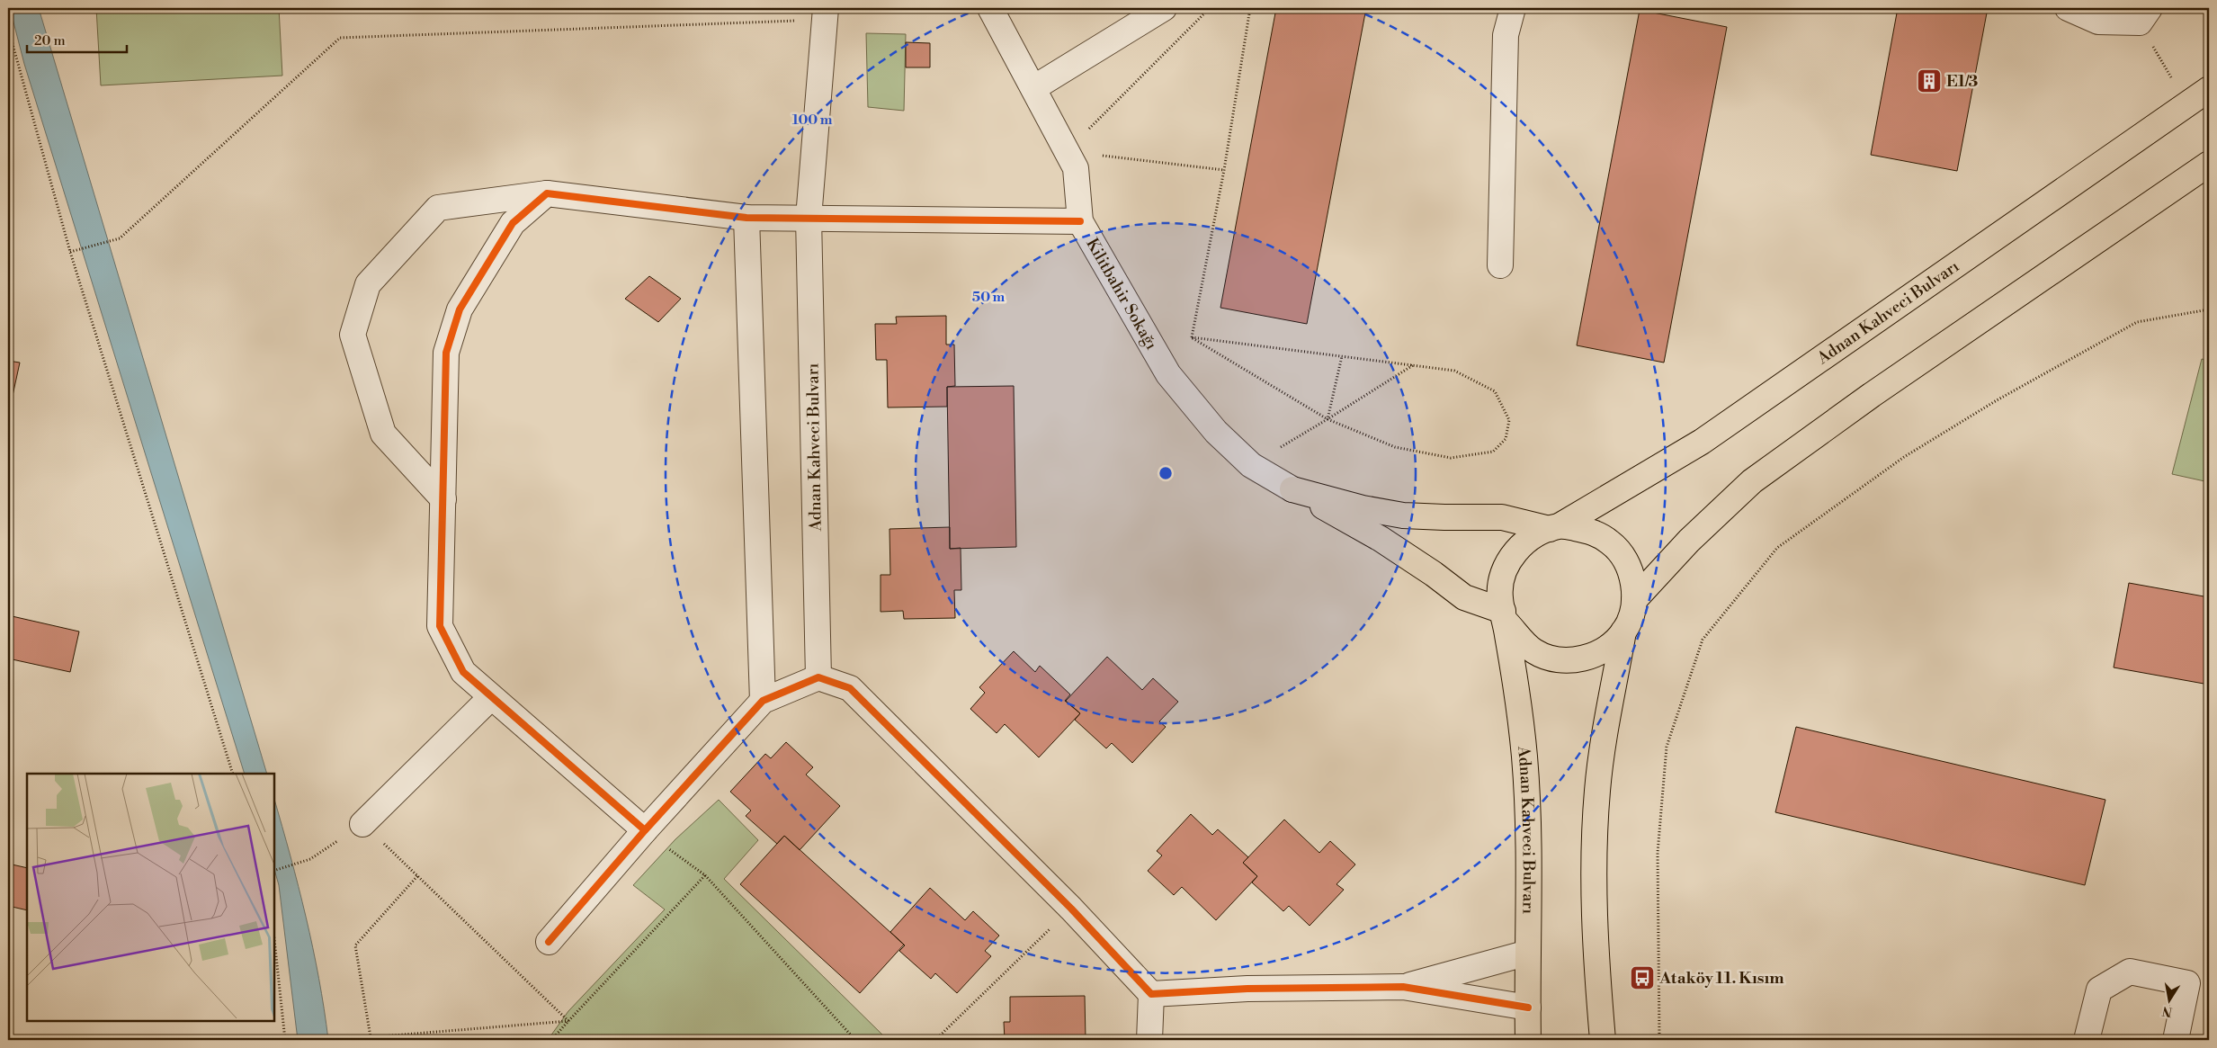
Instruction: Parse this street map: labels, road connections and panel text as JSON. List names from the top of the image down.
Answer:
{
  "streets": {
    "main road": ["Adnan Kahveci Bulvarı"],
    "street": ["Kilitbahir Sokağı"]
  },
  "places": {
    "building": ["E1/3"],
    "bus stop": ["Ataköy 11. Kısım"]
  },
  "scale_bar": "20 m",
  "north": "bottom",
  "rings": ["100 m", "50 m"]
}
